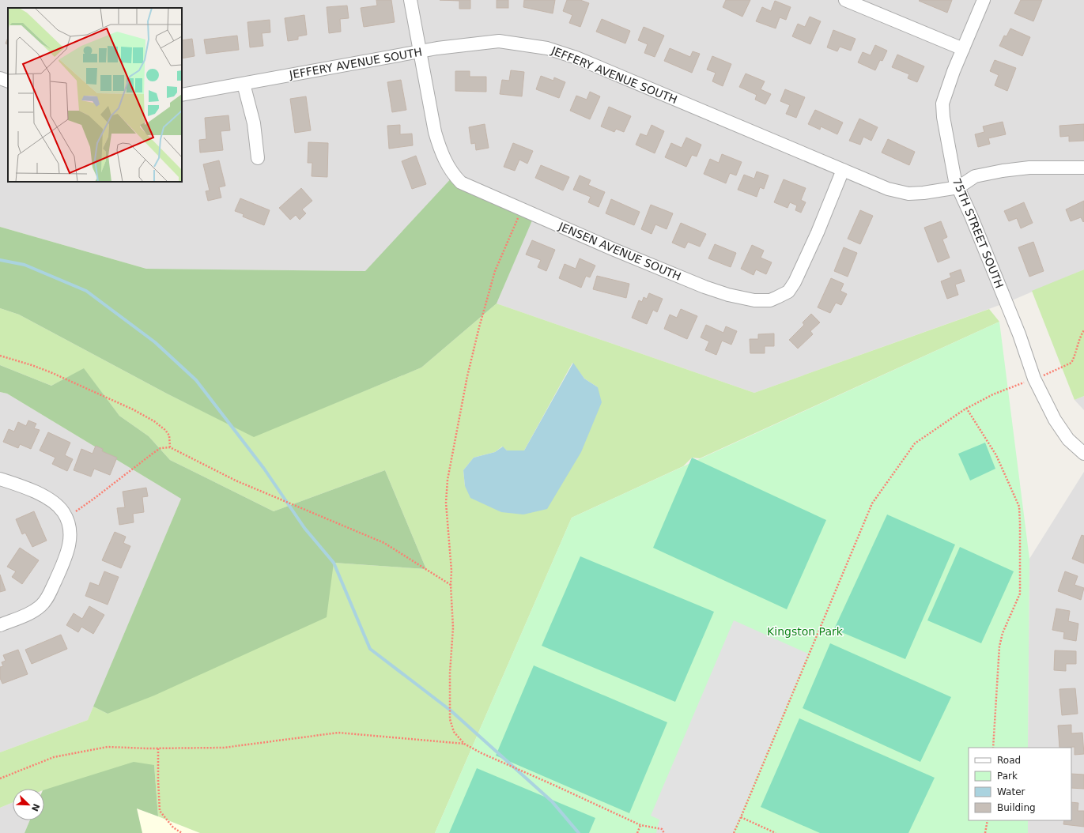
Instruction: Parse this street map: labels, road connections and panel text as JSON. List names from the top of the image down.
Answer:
{
  "streets": {
    "street": ["JEFFERY AVENUE SOUTH", "75TH STREET SOUTH", "JENSEN AVENUE SOUTH"]
  },
  "crossings": [
    ["JEFFERY AVENUE SOUTH", "75TH STREET SOUTH"],
    ["JEFFERY AVENUE SOUTH", "JENSEN AVENUE SOUTH"]
  ],
  "parks": ["Kingston Park"],
  "legend": [
    "Road",
    "Park",
    "Water",
    "Building"
  ],
  "north": "bottom right"
}
